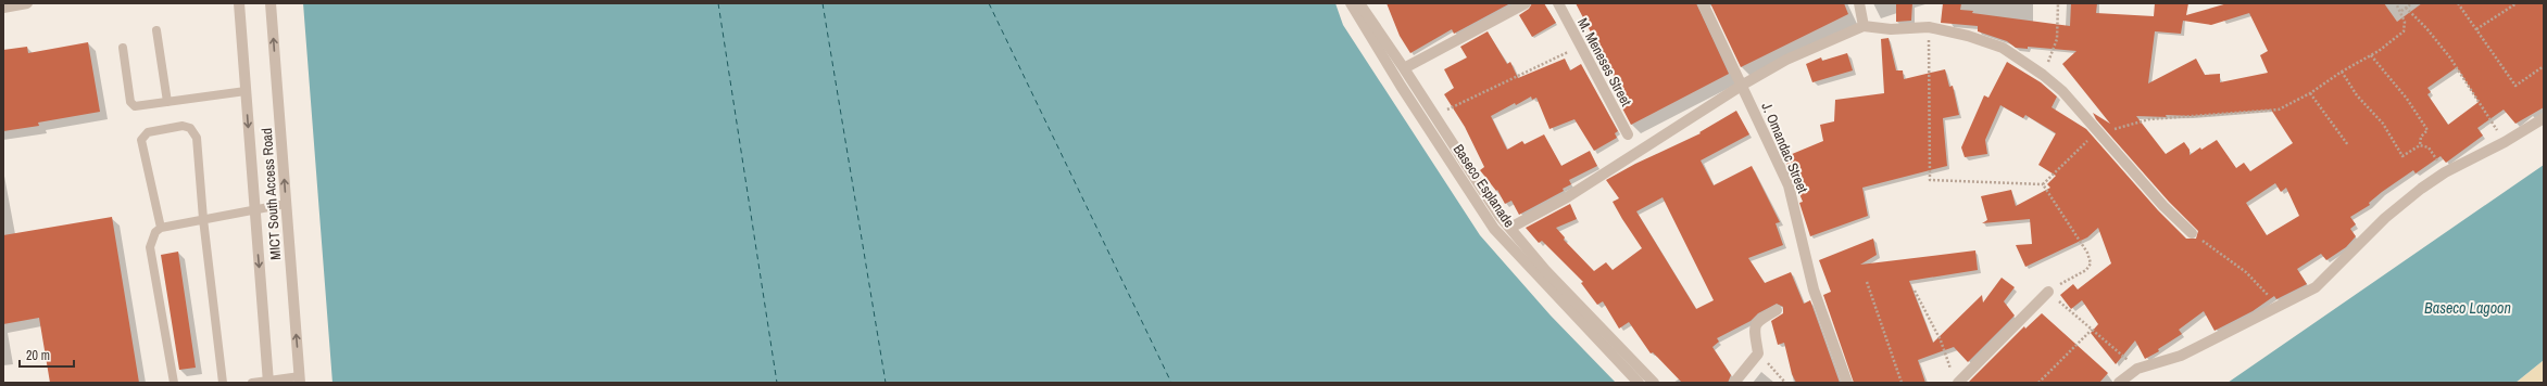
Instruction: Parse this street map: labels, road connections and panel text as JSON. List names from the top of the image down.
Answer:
{
  "streets": {
    "street": [
      "M. Meneses Street",
      "J. Omandac Street",
      "Baseco Esplanade",
      "MICT South Access Road"
    ]
  },
  "water": ["Baseco Lagoon"],
  "scale_bar": "20 m"
}
